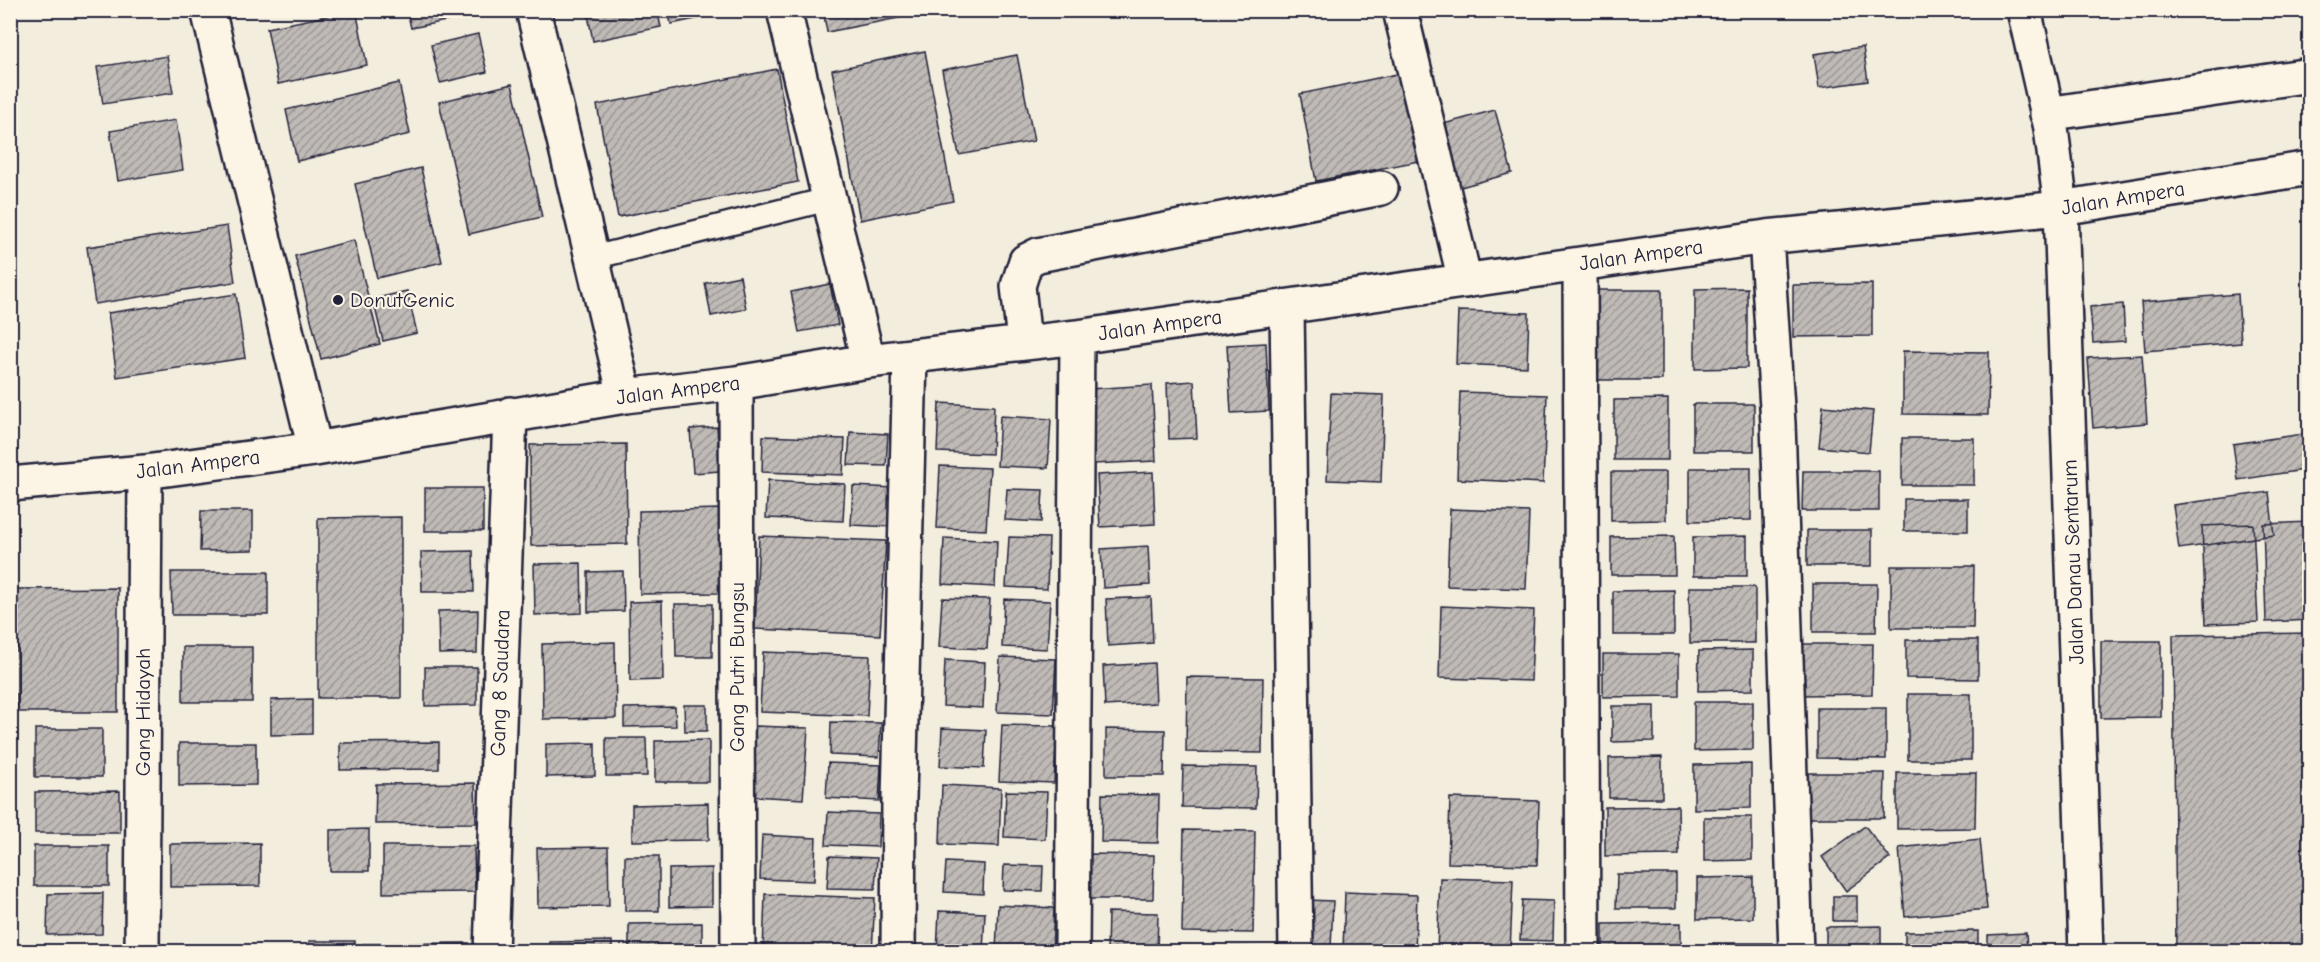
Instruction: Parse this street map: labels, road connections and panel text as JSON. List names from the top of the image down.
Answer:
{
  "streets": {
    "street": [
      "Jalan Ampera",
      "Jalan Danau Sentarum",
      "Gang Putri Bungsu",
      "Gang 8 Saudara",
      "Gang Hidayah"
    ]
  },
  "crossings": [
    ["Jalan Ampera", "Jalan Danau Sentarum"],
    ["Jalan Ampera", "Gang Putri Bungsu"],
    ["Jalan Ampera", "Gang 8 Saudara"],
    ["Jalan Ampera", "Gang Hidayah"]
  ],
  "places": ["DonutGenic"]
}
